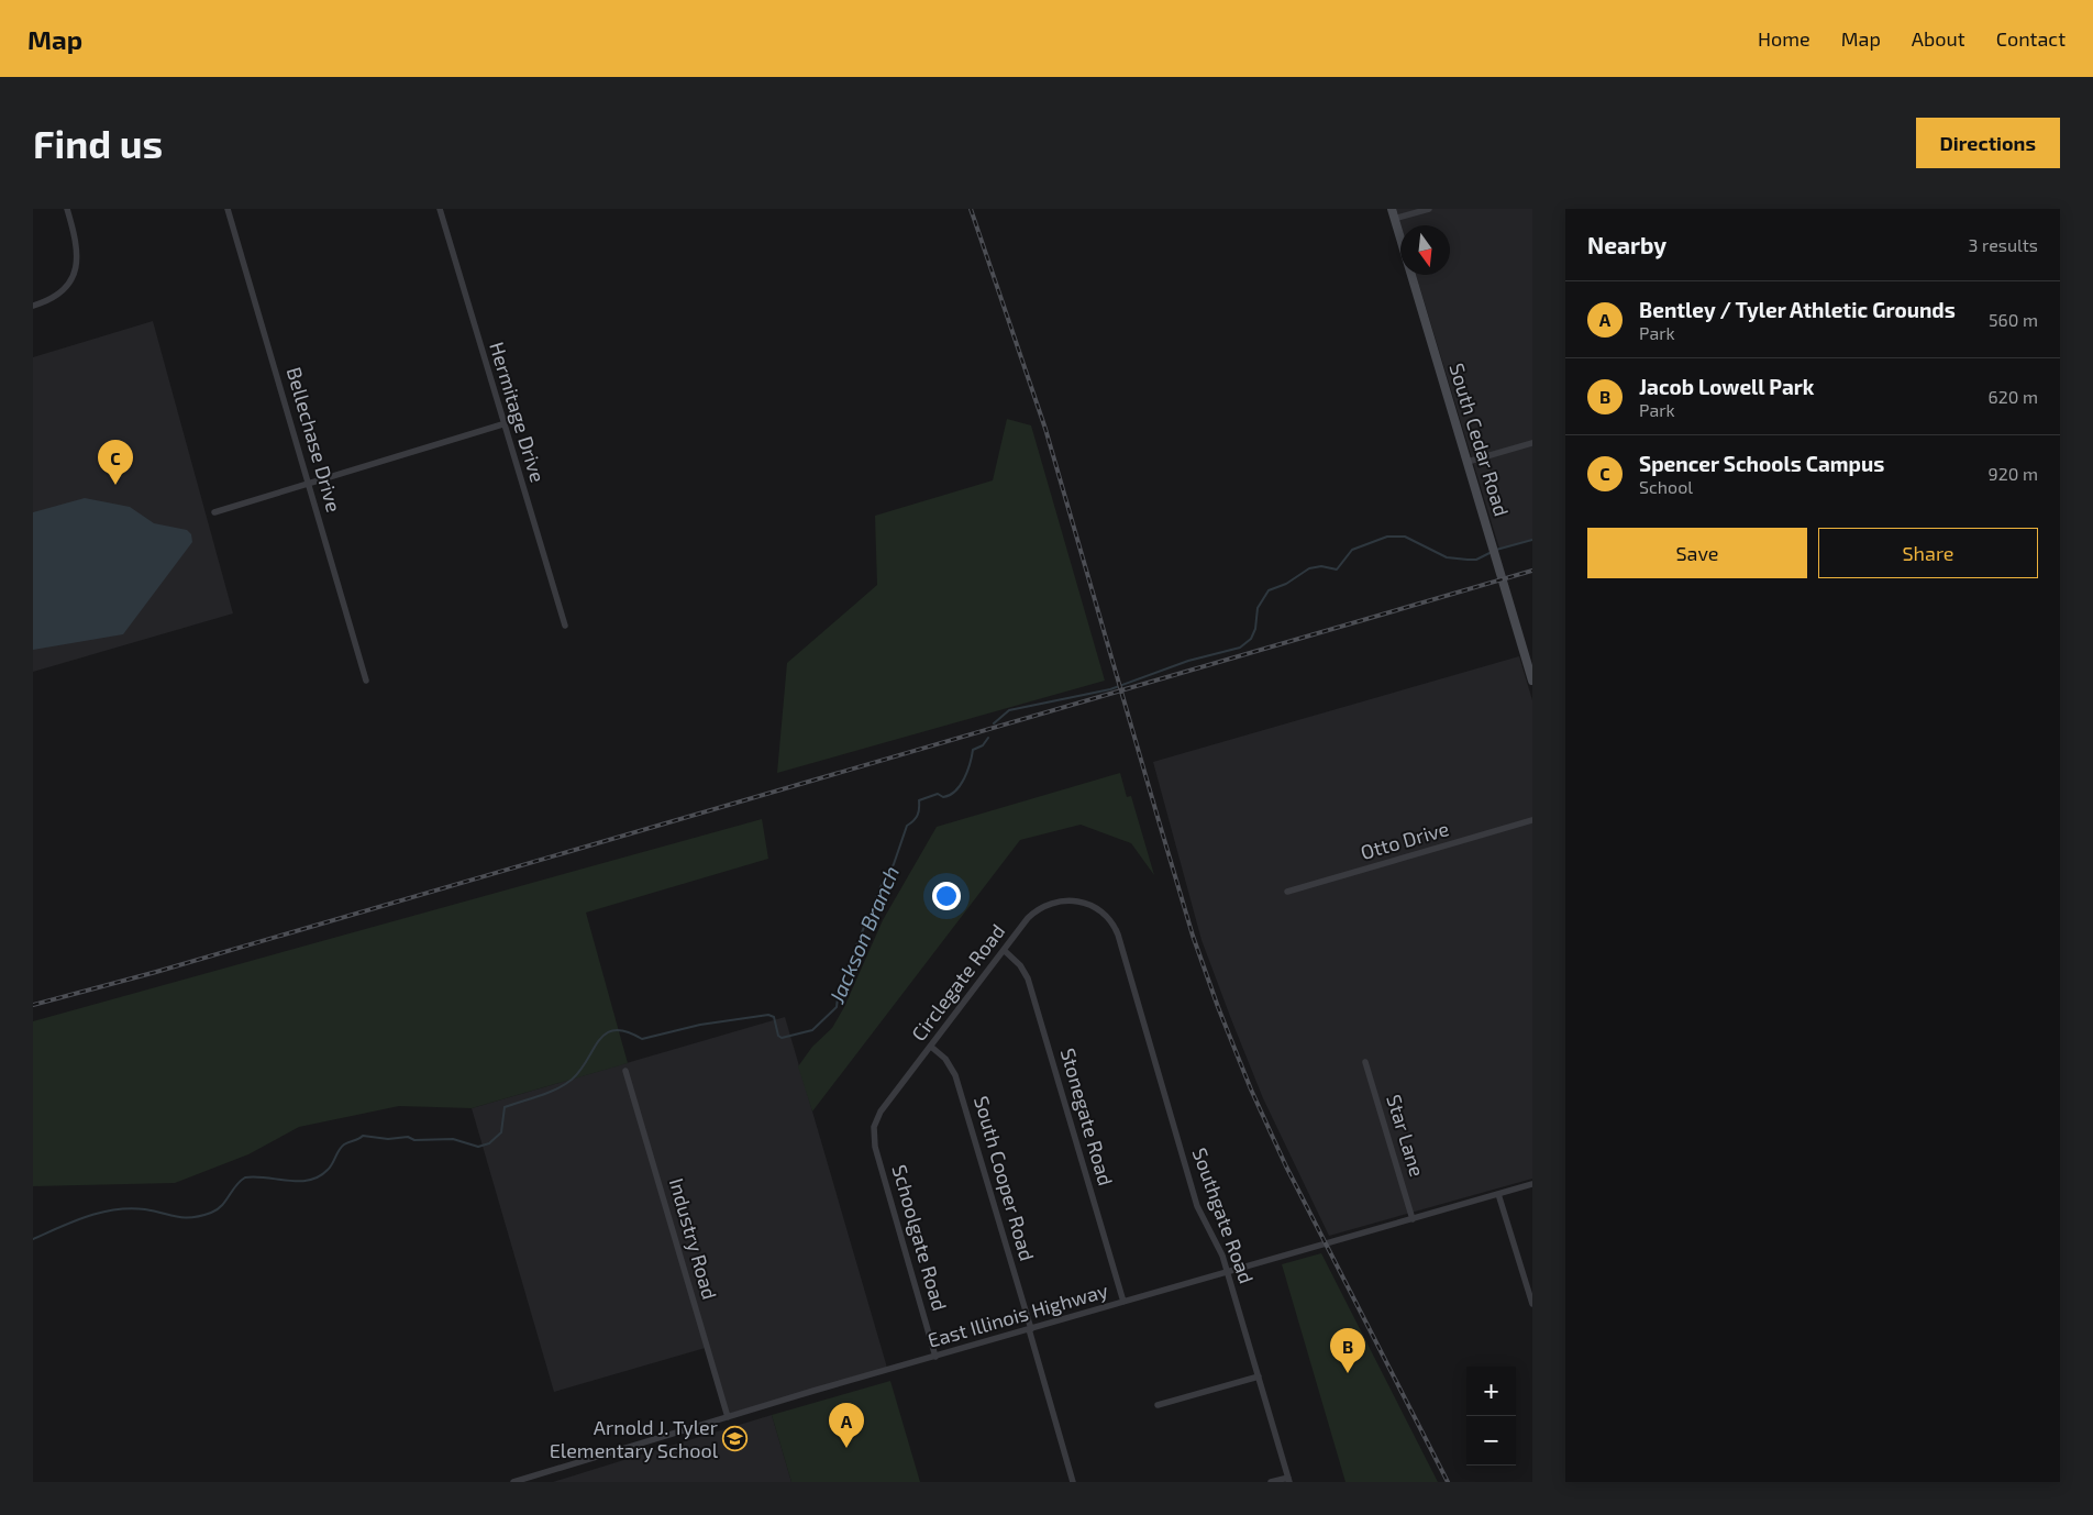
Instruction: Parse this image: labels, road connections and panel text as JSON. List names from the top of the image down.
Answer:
{
  "streets": {
    "main road": ["South Cedar Road"],
    "street": [
      "Hermitage Drive",
      "Bellechase Drive",
      "Otto Drive",
      "Circlegate Road",
      "Stonegate Road",
      "Star Lane",
      "South Cooper Road",
      "Southgate Road",
      "Schoolgate Road",
      "Industry Road",
      "East Illinois Highway"
    ]
  },
  "crossings": [
    ["Circlegate Road", "Stonegate Road"],
    ["Circlegate Road", "South Cooper Road"],
    ["Circlegate Road", "Southgate Road"],
    ["Circlegate Road", "Schoolgate Road"],
    ["Stonegate Road", "East Illinois Highway"],
    ["Star Lane", "East Illinois Highway"],
    ["South Cooper Road", "East Illinois Highway"],
    ["Southgate Road", "East Illinois Highway"],
    ["Schoolgate Road", "East Illinois Highway"],
    ["Industry Road", "East Illinois Highway"]
  ],
  "water": ["Jackson Branch"],
  "places": {
    "school or university": ["Arnold J. Tyler Elementary School"]
  },
  "north": "bottom",
  "page": {
    "header": "Map",
    "nav": [
      "Home",
      "Map",
      "About",
      "Contact"
    ],
    "buttons": [
      "Directions",
      ["Save", "Share"]
    ],
    "title": "Find us",
    "heading": ["Nearby", "3 results"],
    "list": [
      {
        "mark": "A",
        "name": "Bentley / Tyler Athletic Grounds",
        "note": "Park",
        "value": "560 m"
      },
      {
        "mark": "B",
        "name": "Jacob Lowell Park",
        "note": "Park",
        "value": "620 m"
      },
      {
        "mark": "C",
        "name": "Spencer Schools Campus",
        "note": "School",
        "value": "920 m"
      }
    ],
    "pins": ["C", "B", "A"],
    "map_buttons": ["+", "−"]
  }
}
